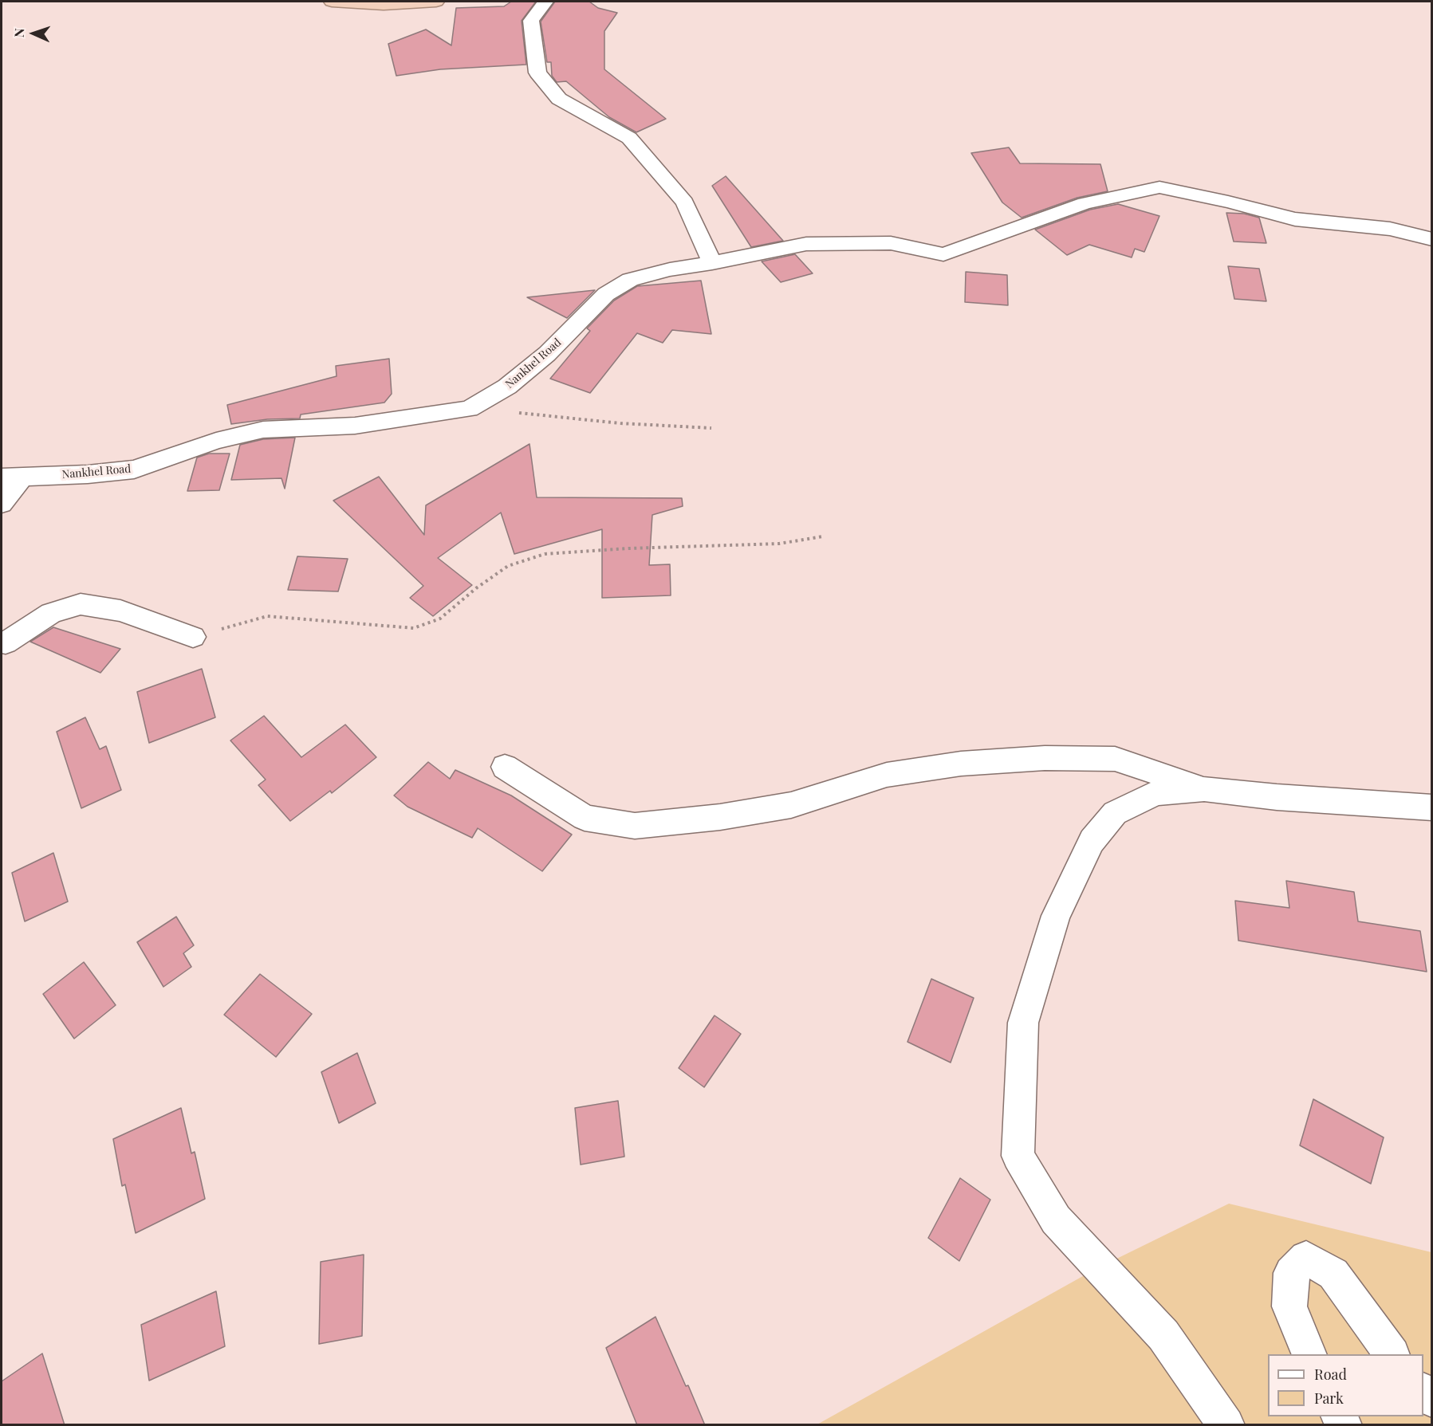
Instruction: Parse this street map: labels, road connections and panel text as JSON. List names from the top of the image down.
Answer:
{
  "streets": {
    "street": ["Nankhel Road"]
  },
  "legend": ["Road", "Park"],
  "north": "left"
}
